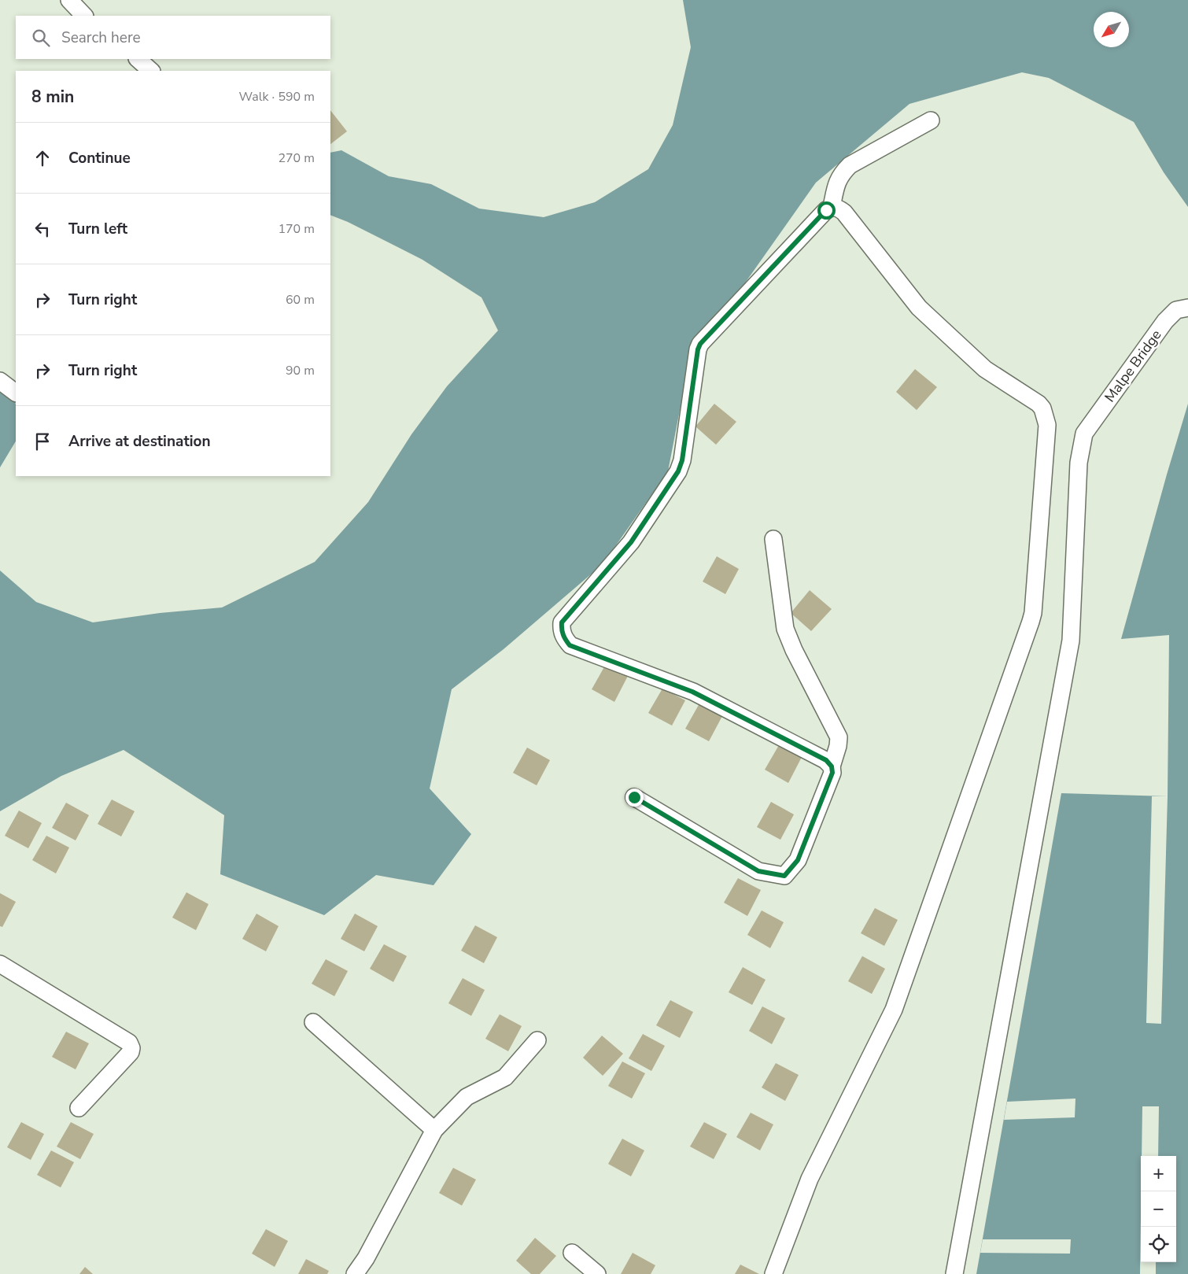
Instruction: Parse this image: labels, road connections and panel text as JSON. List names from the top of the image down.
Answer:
{
  "streets": {
    "street": ["Malpe Bridge"]
  },
  "north": "bottom left",
  "page": {
    "search": "Search here",
    "heading": ["8 min", "Walk · 590 m"],
    "list": [
      ["Continue", "270 m"],
      ["Turn left", "170 m"],
      ["Turn right", "60 m"],
      ["Turn right", "90 m"],
      "Arrive at destination"
    ],
    "map_buttons": ["+", "−"]
  }
}
